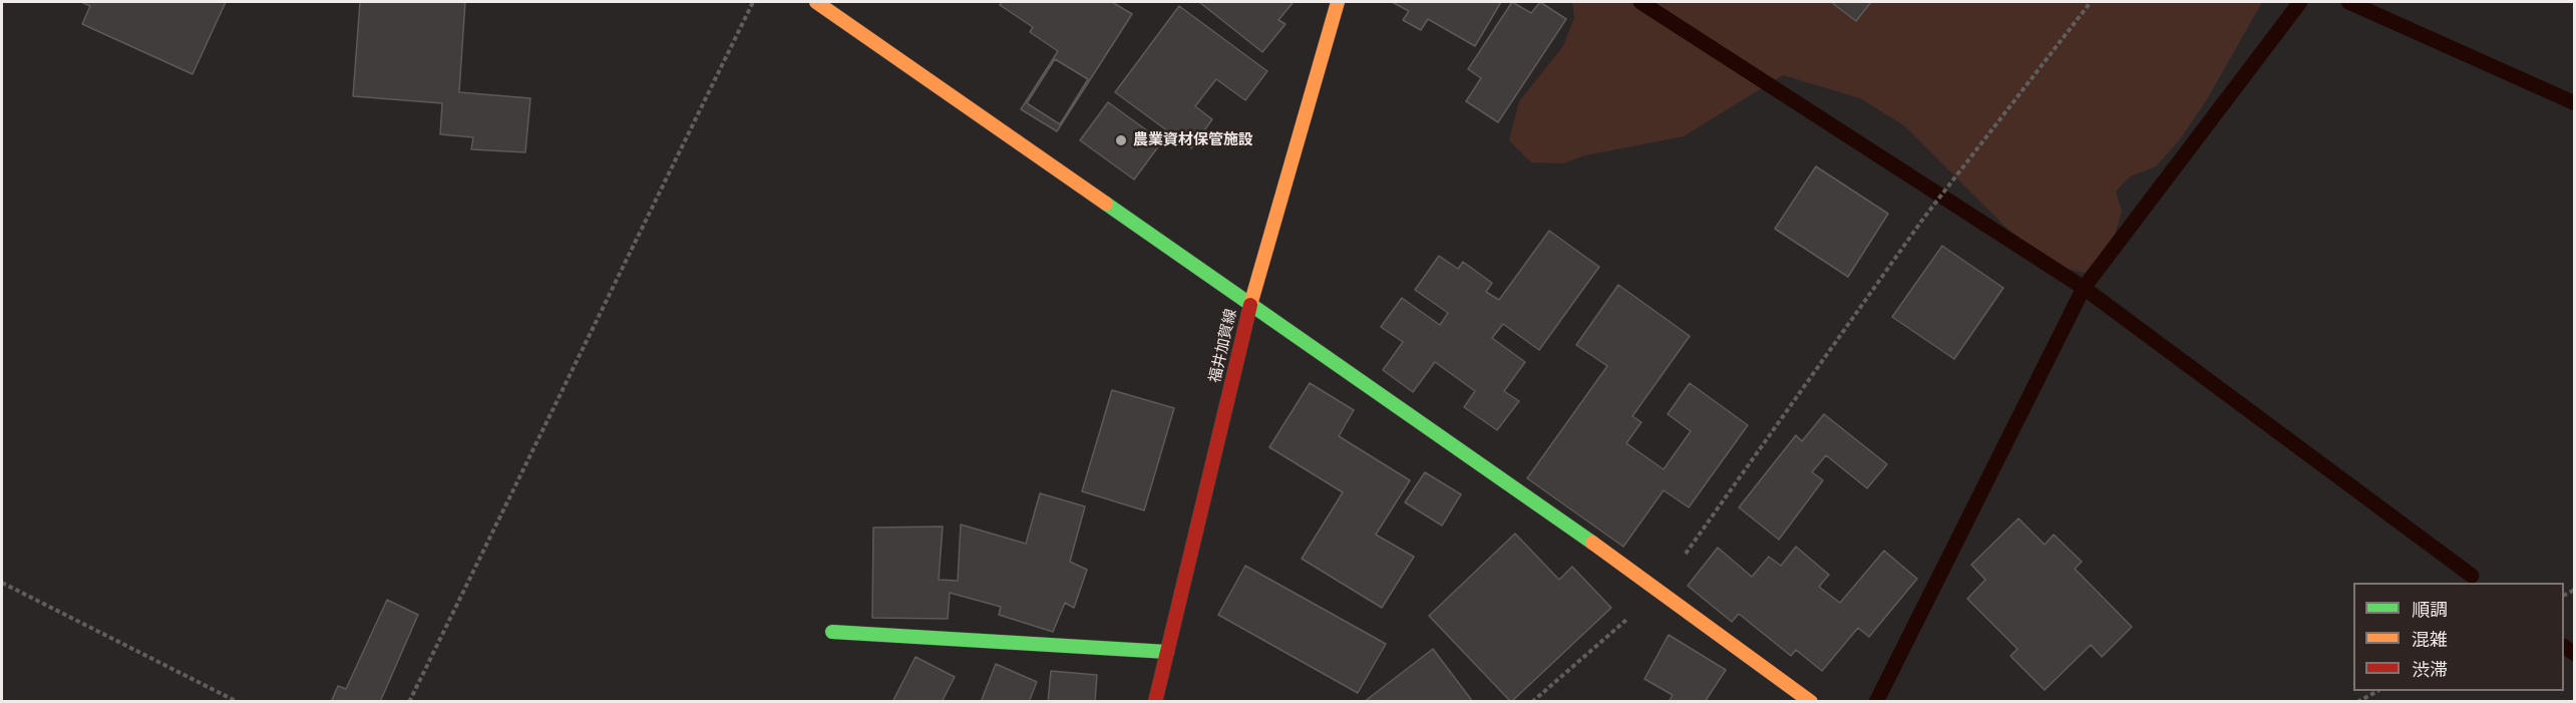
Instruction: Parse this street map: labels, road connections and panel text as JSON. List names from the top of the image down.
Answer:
{
  "streets": {
    "street": ["福井加賀線"]
  },
  "places": ["農業資材保管施設"],
  "legend": ["順調", "混雑", "渋滞"]
}
